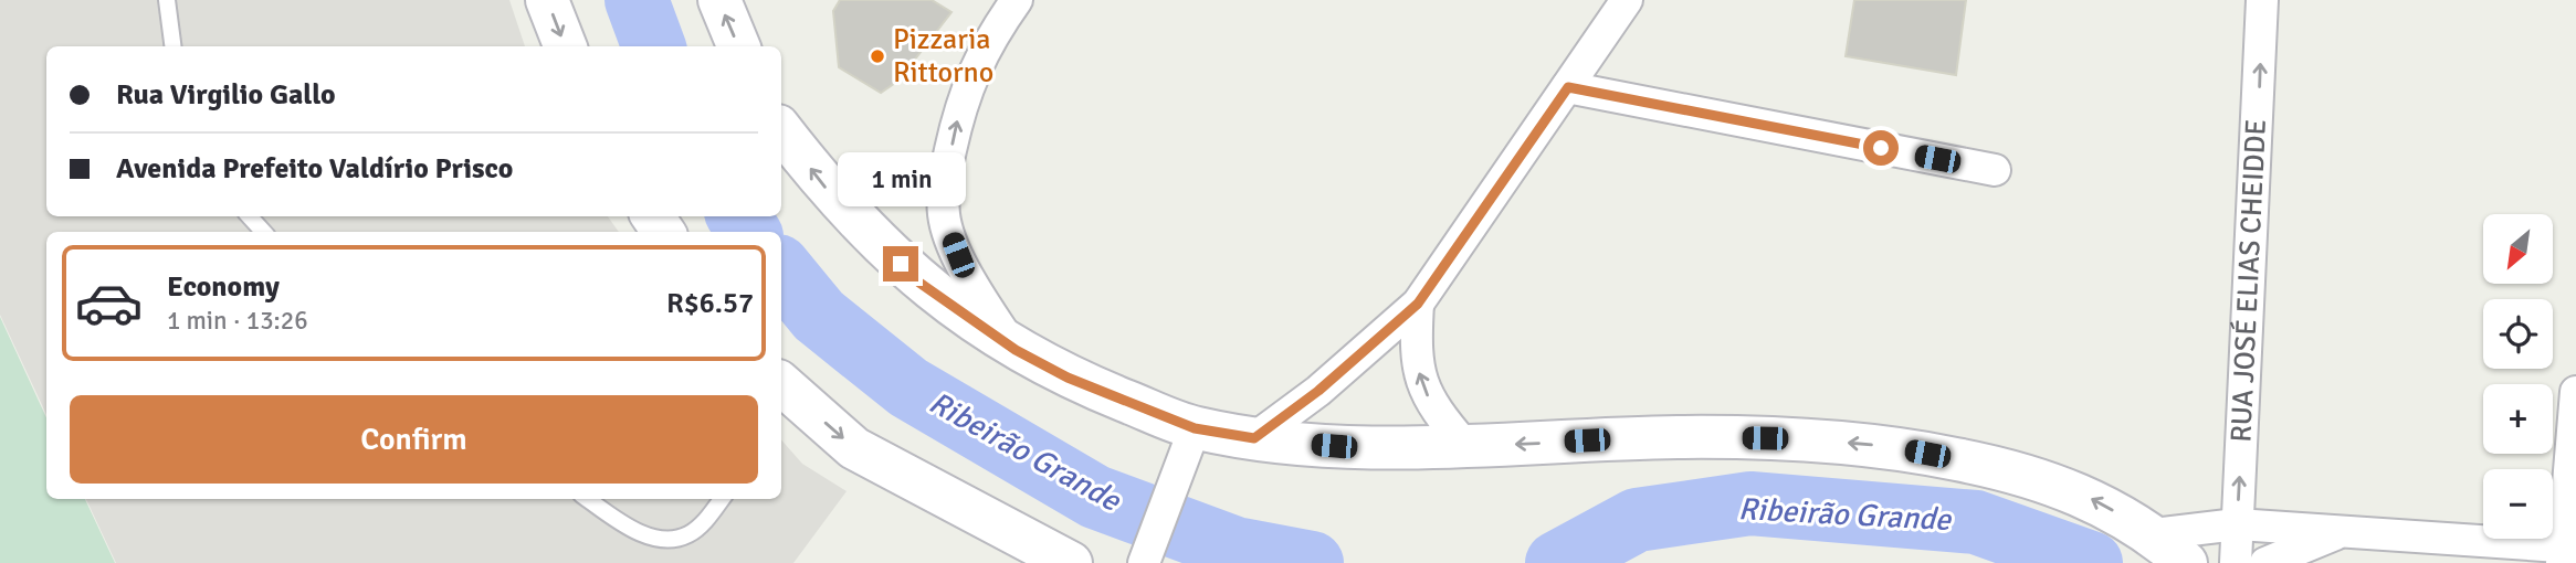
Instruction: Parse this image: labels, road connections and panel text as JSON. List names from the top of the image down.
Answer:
{
  "streets": {
    "street": ["RUA JOSÉ ELIAS CHEIDDE"]
  },
  "one_way": ["RUA JOSÉ ELIAS CHEIDDE"],
  "water": ["Ribeirão Grande"],
  "places": ["Pizzaria Rittorno"],
  "north": "bottom left",
  "page": {
    "banner": ["Rua Virgilio Gallo", "Avenida Prefeito Valdírio Prisco"],
    "bubble": "1 min",
    "map_buttons": ["+", "−"],
    "list": [
      {
        "name": "Economy",
        "note": "1 min · 13:26",
        "value": "R$6.57"
      }
    ],
    "buttons": "Confirm"
  }
}
